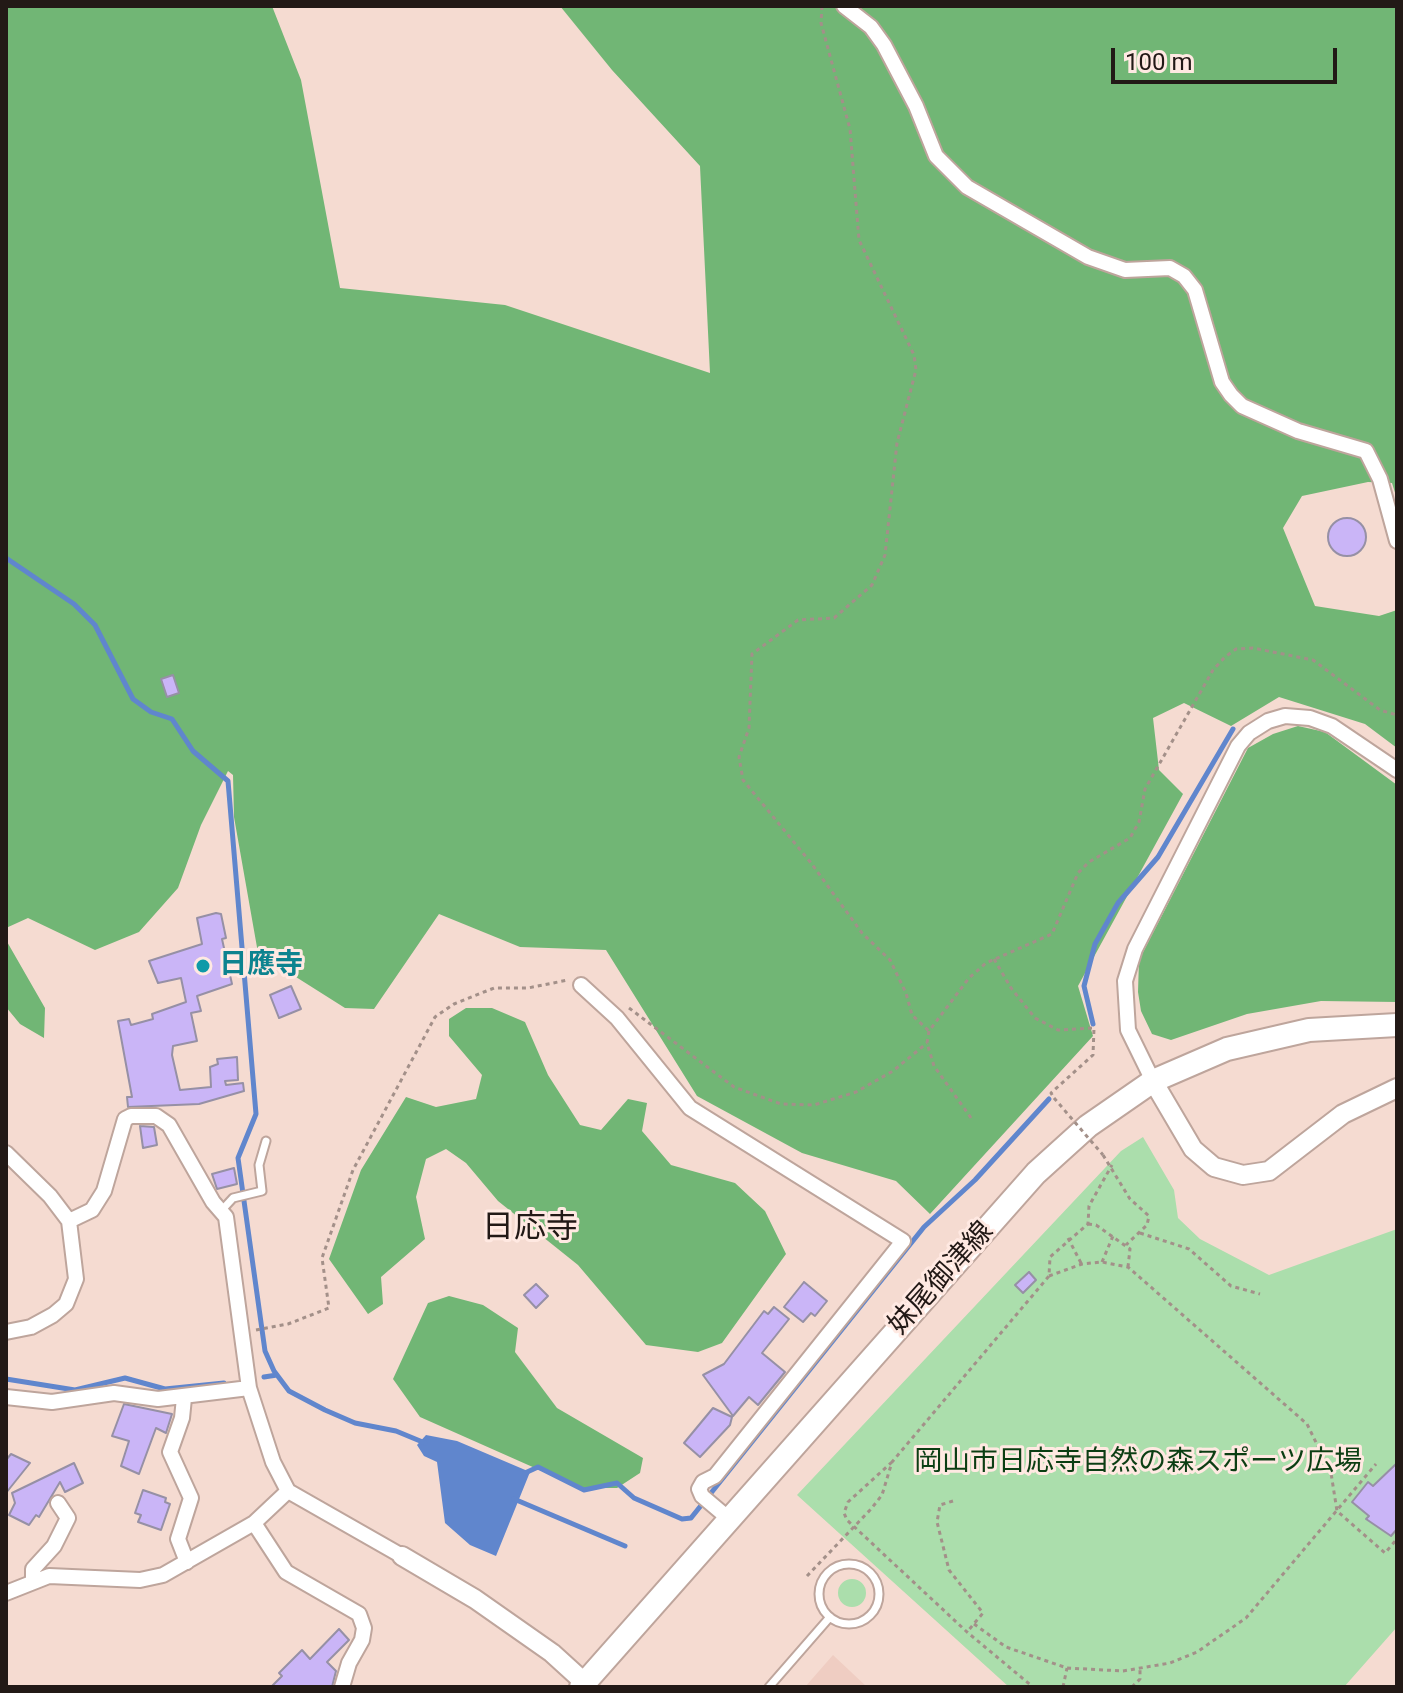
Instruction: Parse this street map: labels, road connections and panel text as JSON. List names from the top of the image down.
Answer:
{
  "streets": {
    "main road": ["妹尾御津線"]
  },
  "districts": ["日応寺"],
  "parks": ["岡山市日応寺自然の森スポーツ広場"],
  "places": ["日應寺"],
  "scale_bar": "100 m"
}
